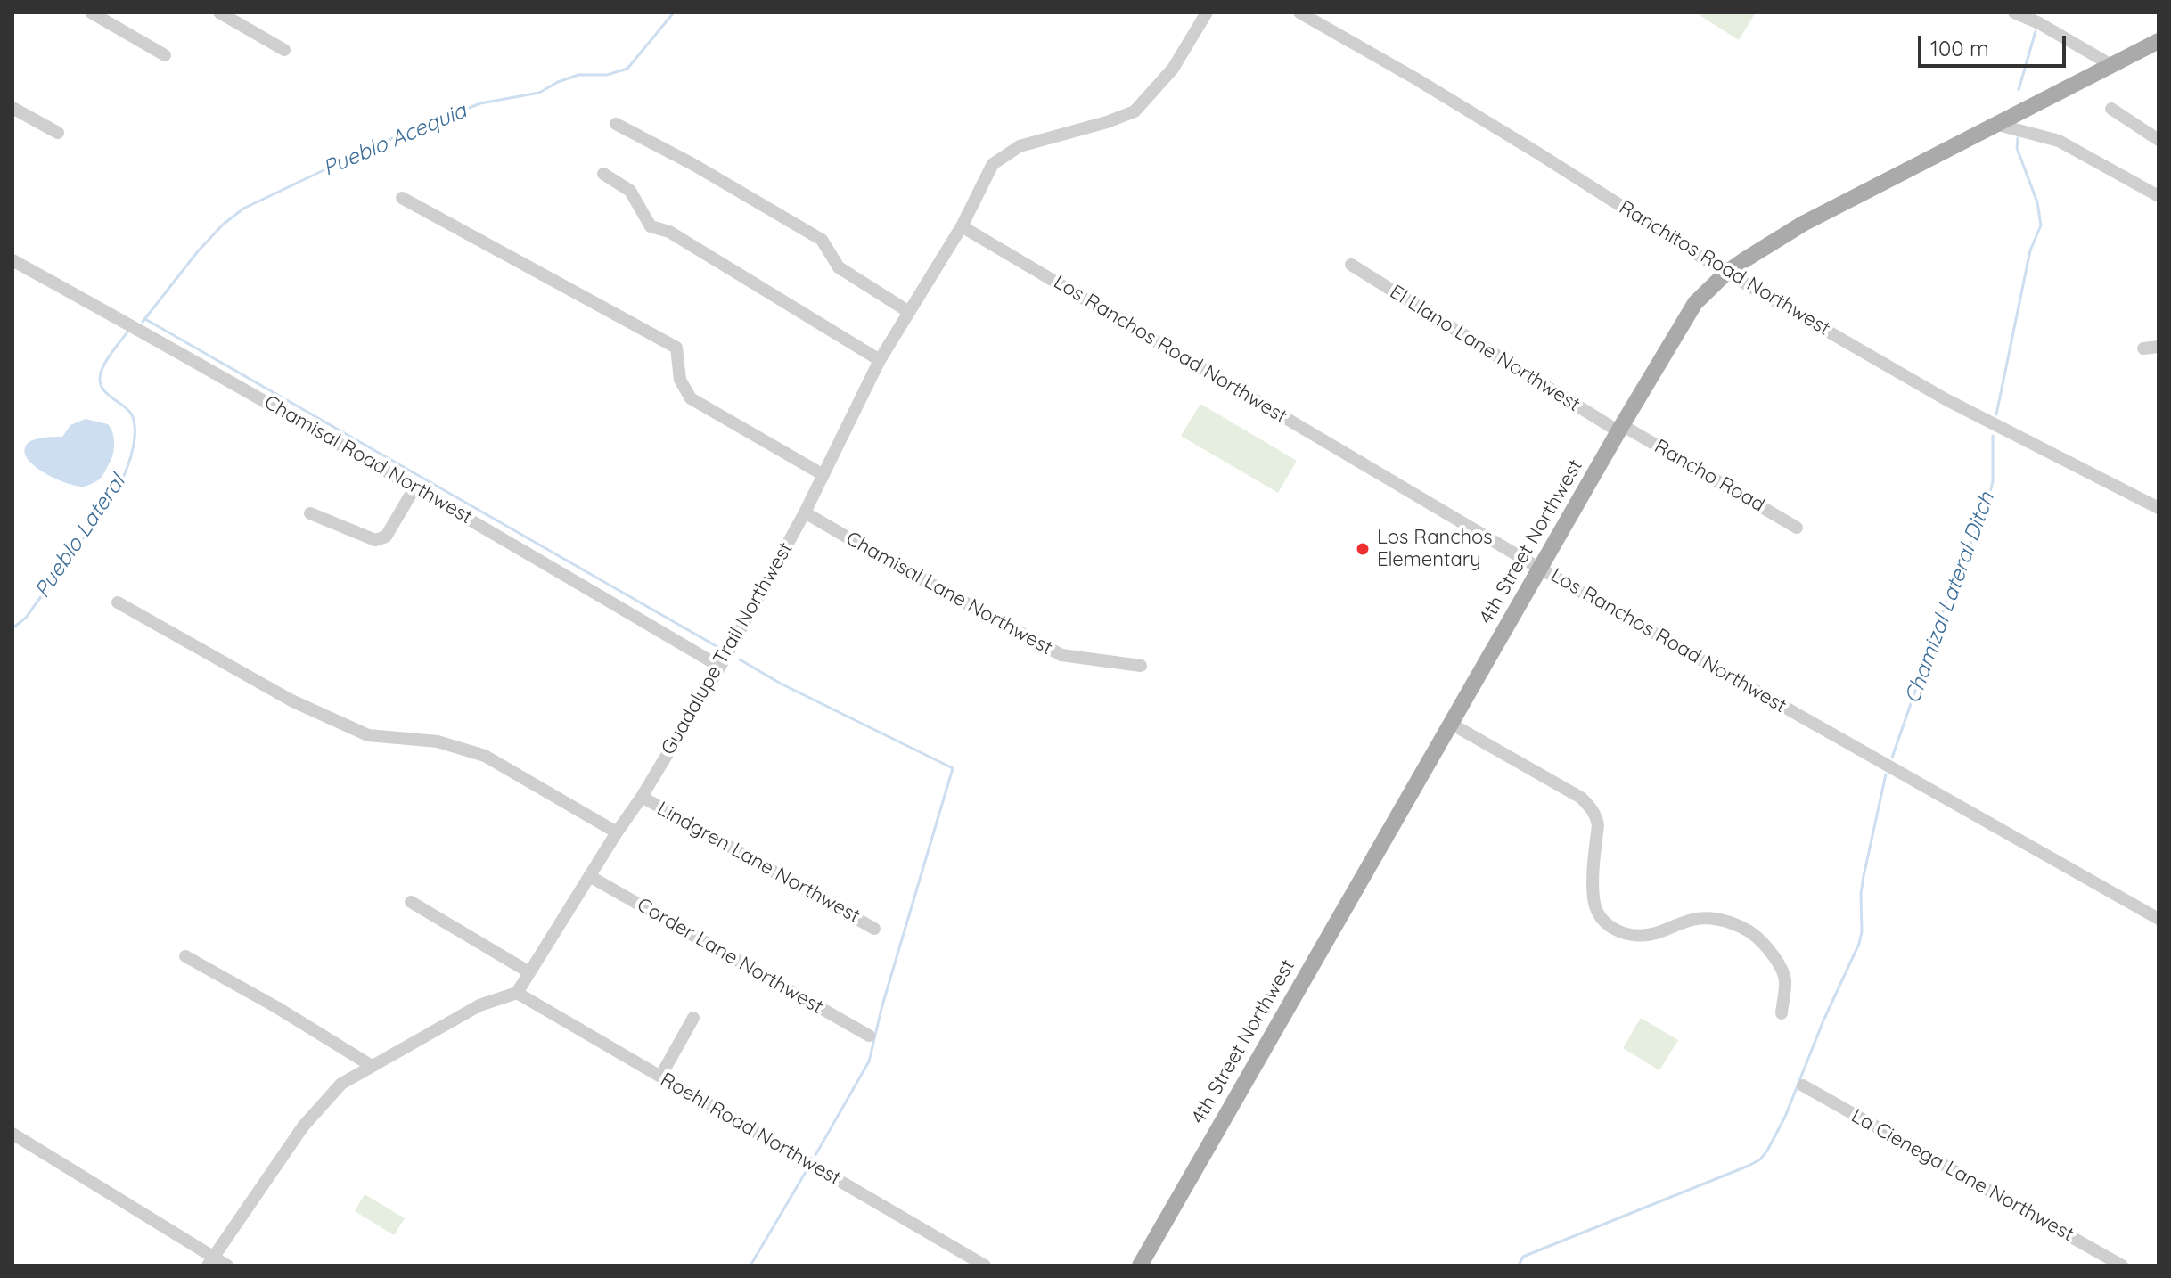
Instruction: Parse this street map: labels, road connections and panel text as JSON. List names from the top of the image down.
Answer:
{
  "streets": {
    "main road": ["4th Street Northwest"],
    "street": [
      "Ranchitos Road Northwest",
      "El Llano Lane Northwest",
      "Los Ranchos Road Northwest",
      "Chamisal Road Northwest",
      "Rancho Road",
      "Chamisal Lane Northwest",
      "Guadalupe Trail Northwest",
      "Lindgren Lane Northwest",
      "Corder Lane Northwest",
      "Roehl Road Northwest",
      "La Cienega Lane Northwest"
    ]
  },
  "crossings": [
    ["Ranchitos Road Northwest", "4th Street Northwest"],
    ["El Llano Lane Northwest", "Rancho Road"],
    ["El Llano Lane Northwest", "4th Street Northwest"],
    ["Los Ranchos Road Northwest", "4th Street Northwest"],
    ["Los Ranchos Road Northwest", "Guadalupe Trail Northwest"],
    ["Chamisal Road Northwest", "Guadalupe Trail Northwest"],
    ["Rancho Road", "4th Street Northwest"],
    ["Chamisal Lane Northwest", "Guadalupe Trail Northwest"],
    ["Guadalupe Trail Northwest", "Lindgren Lane Northwest"],
    ["Guadalupe Trail Northwest", "Corder Lane Northwest"],
    ["Guadalupe Trail Northwest", "Roehl Road Northwest"]
  ],
  "water": ["Pueblo Acequia", "Pueblo Lateral", "Chamizal Lateral Ditch"],
  "places": ["Los Ranchos Elementary"],
  "scale_bar": "100 m"
}
